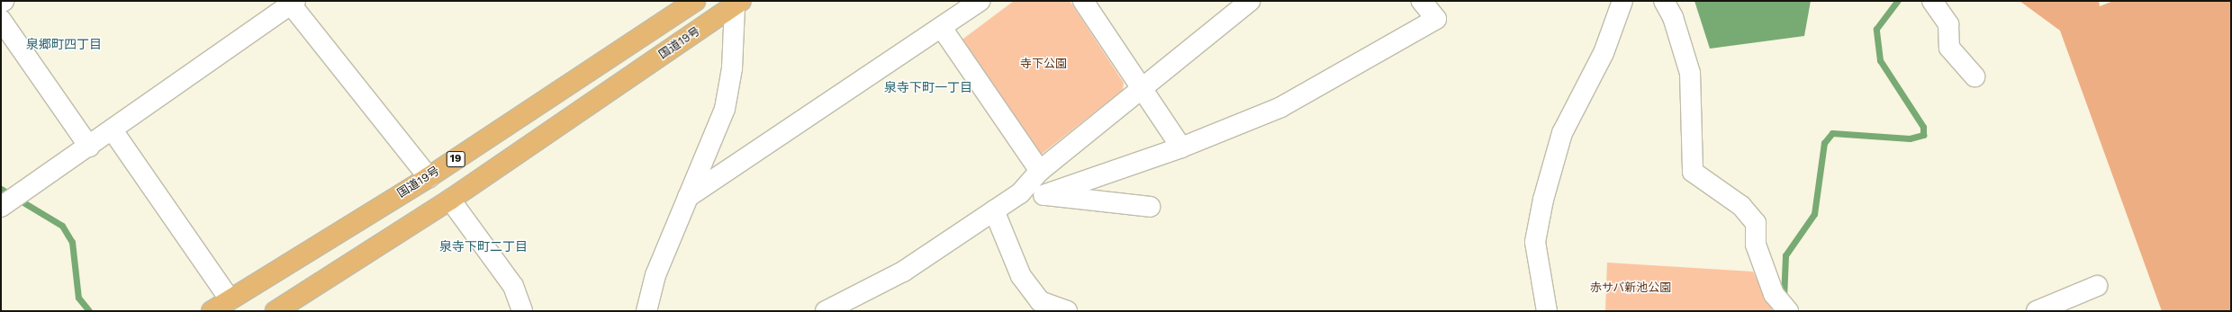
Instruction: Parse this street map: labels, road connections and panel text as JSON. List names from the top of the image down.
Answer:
{
  "streets": {
    "highway": ["国道19号", "19"]
  },
  "districts": ["泉郷町四丁目", "泉寺下町一丁目", "泉寺下町二丁目"],
  "parks": ["寺下公園", "赤サバ新池公園"]
}
